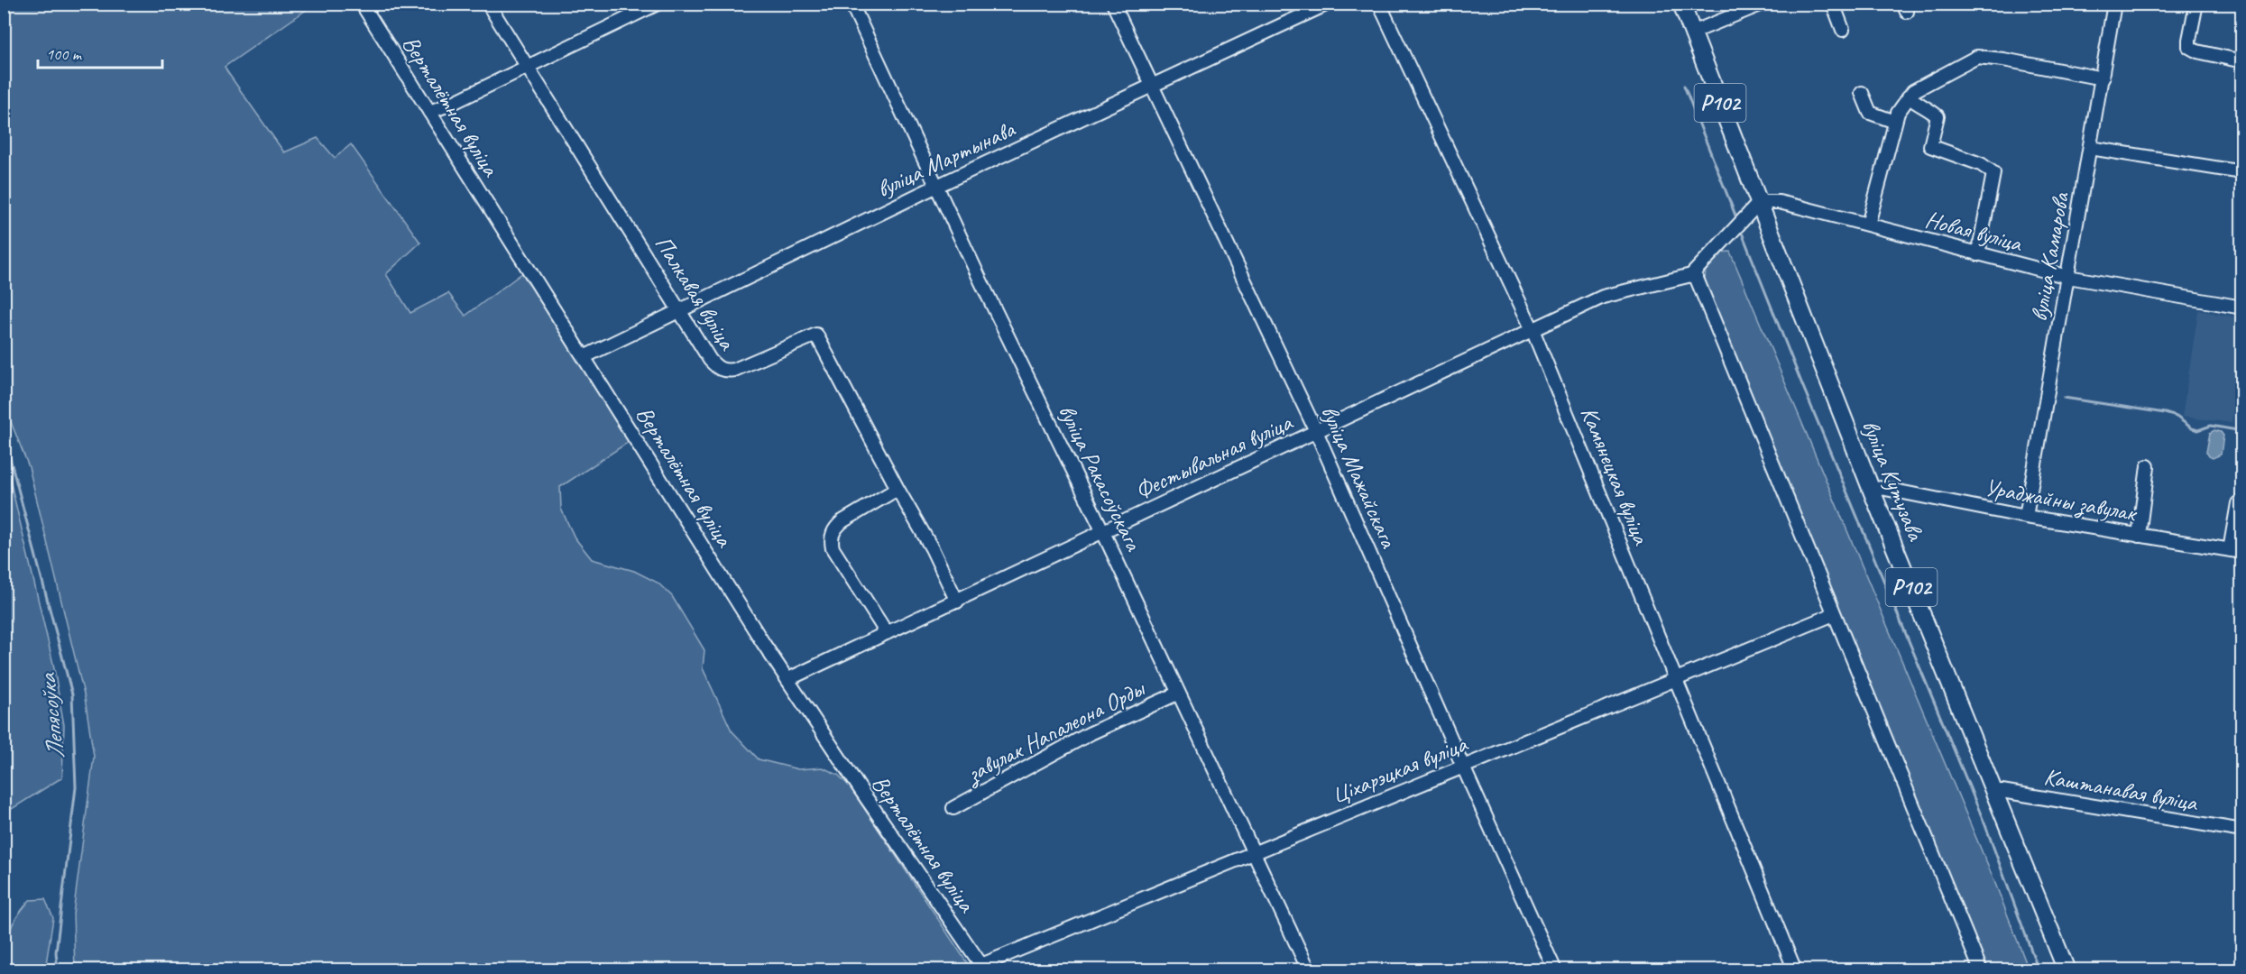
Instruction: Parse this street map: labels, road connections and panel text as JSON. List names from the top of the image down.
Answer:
{
  "streets": {
    "main road": ["Р102", "вуліца Кутузава"],
    "street": [
      "Верталётная вуліца",
      "вуліца Мартынава",
      "Новая вуліца",
      "вуліца Камарова",
      "Палкавая вуліца",
      "Фестывальная вуліца",
      "Камянецкая вуліца",
      "вуліца Мажайскага",
      "вуліца Ракасоўскага",
      "Ураджайны завулак",
      "завулак Напалеона Орды",
      "Ціхарэцкая вуліца",
      "Каштанавая вуліца"
    ]
  },
  "crossings": [
    ["Верталётная вуліца", "вуліца Мартынава"],
    ["Верталётная вуліца", "Фестывальная вуліца"],
    ["Верталётная вуліца", "Ціхарэцкая вуліца"],
    ["вуліца Мартынава", "Палкавая вуліца"],
    ["вуліца Мартынава", "вуліца Мажайскага"],
    ["вуліца Мартынава", "вуліца Ракасоўскага"],
    ["Новая вуліца", "вуліца Камарова"],
    ["Новая вуліца", "вуліца Кутузава"],
    ["вуліца Камарова", "Ураджайны завулак"],
    ["Палкавая вуліца", "Фестывальная вуліца"],
    ["Фестывальная вуліца", "Камянецкая вуліца"],
    ["Фестывальная вуліца", "вуліца Мажайскага"],
    ["Фестывальная вуліца", "вуліца Ракасоўскага"],
    ["Камянецкая вуліца", "Ціхарэцкая вуліца"],
    ["вуліца Мажайскага", "Ціхарэцкая вуліца"],
    ["вуліца Ракасоўскага", "завулак Напалеона Орды"],
    ["вуліца Ракасоўскага", "Ціхарэцкая вуліца"],
    ["вуліца Кутузава", "Ураджайны завулак"],
    ["вуліца Кутузава", "Каштанавая вуліца"]
  ],
  "water": ["Лепясоўка"],
  "scale_bar": "100 m"
}
